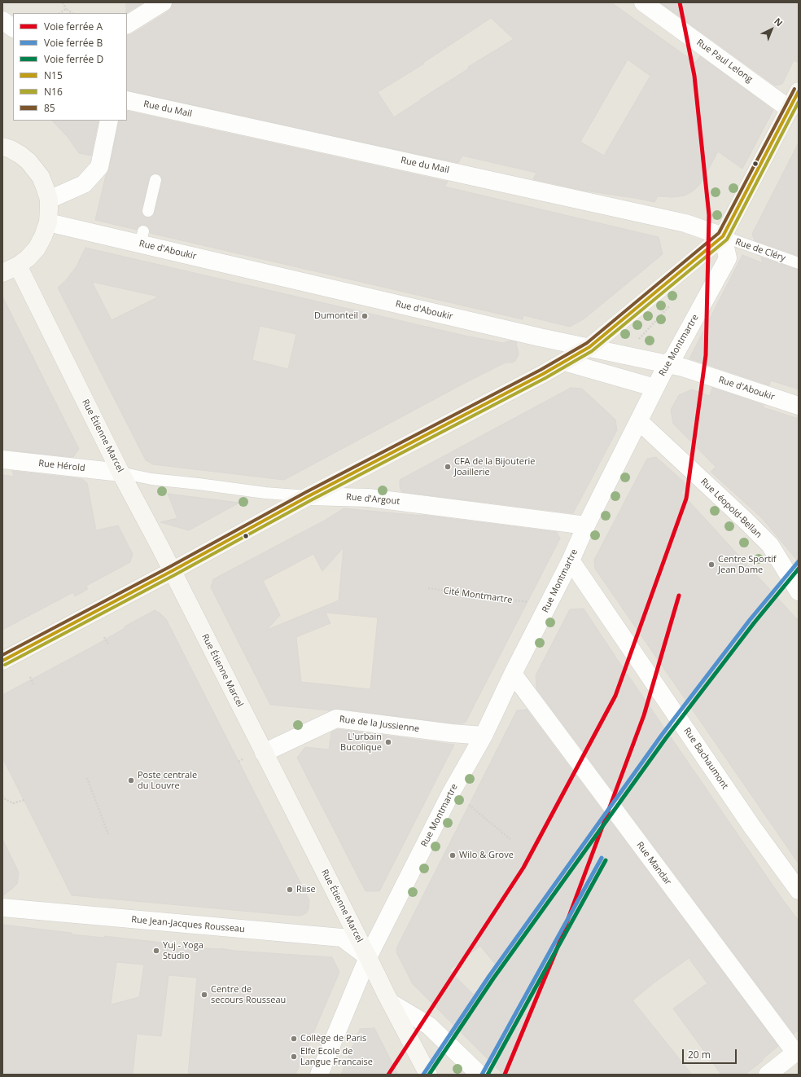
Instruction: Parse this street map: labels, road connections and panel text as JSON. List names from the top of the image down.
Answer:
{
  "streets": {
    "street": [
      "Rue Paul Lelong",
      "Rue du Mail",
      "Rue d'Aboukir",
      "Rue Montmartre",
      "Rue Étienne Marcel",
      "Rue Hérold",
      "Rue d'Argout",
      "Rue Léopold-Bellan",
      "Rue de la Jussienne",
      "Rue Bachaumont",
      "Rue Mandar",
      "Rue Jean-Jacques Rousseau"
    ],
    "lane": ["Rue de Cléry"],
    "path": ["Cité Montmartre"]
  },
  "crossings": [
    ["Rue du Mail", "Rue de Cléry"],
    ["Rue du Mail", "Rue Montmartre"],
    ["Rue d'Aboukir", "Rue Montmartre"],
    ["Rue de Cléry", "Rue Montmartre"],
    ["Rue Montmartre", "Rue Étienne Marcel"],
    ["Rue Montmartre", "Rue d'Argout"],
    ["Rue Montmartre", "Rue Léopold-Bellan"],
    ["Rue Montmartre", "Rue de la Jussienne"],
    ["Rue Montmartre", "Rue Bachaumont"],
    ["Rue Montmartre", "Rue Mandar"],
    ["Rue Montmartre", "Rue Jean-Jacques Rousseau"],
    ["Rue Étienne Marcel", "Rue Hérold"],
    ["Rue Étienne Marcel", "Rue d'Argout"],
    ["Rue Étienne Marcel", "Rue de la Jussienne"],
    ["Rue Étienne Marcel", "Rue Jean-Jacques Rousseau"],
    ["Rue Hérold", "Rue d'Argout"]
  ],
  "places": [
    "Dumonteil",
    "CFA de la Bijouterie Joaillerie",
    "Centre Sportif Jean Dame",
    "L'urbain Bucolique",
    "Poste centrale du Louvre",
    "Wilo & Grove",
    "Riise",
    "Yuj - Yoga Studio",
    "Centre de secours Rousseau",
    "Collège de Paris",
    "Elfe Ecole de Langue Francaise"
  ],
  "lines": [
    "rail line A",
    "transit line 85",
    "transit line N15",
    "transit line N16",
    "rail line B",
    "rail line D"
  ],
  "legend": [
    "Voie ferrée A",
    "Voie ferrée B",
    "Voie ferrée D",
    "N15",
    "N16",
    "85"
  ],
  "scale_bar": "20 m",
  "north": "top right"
}
